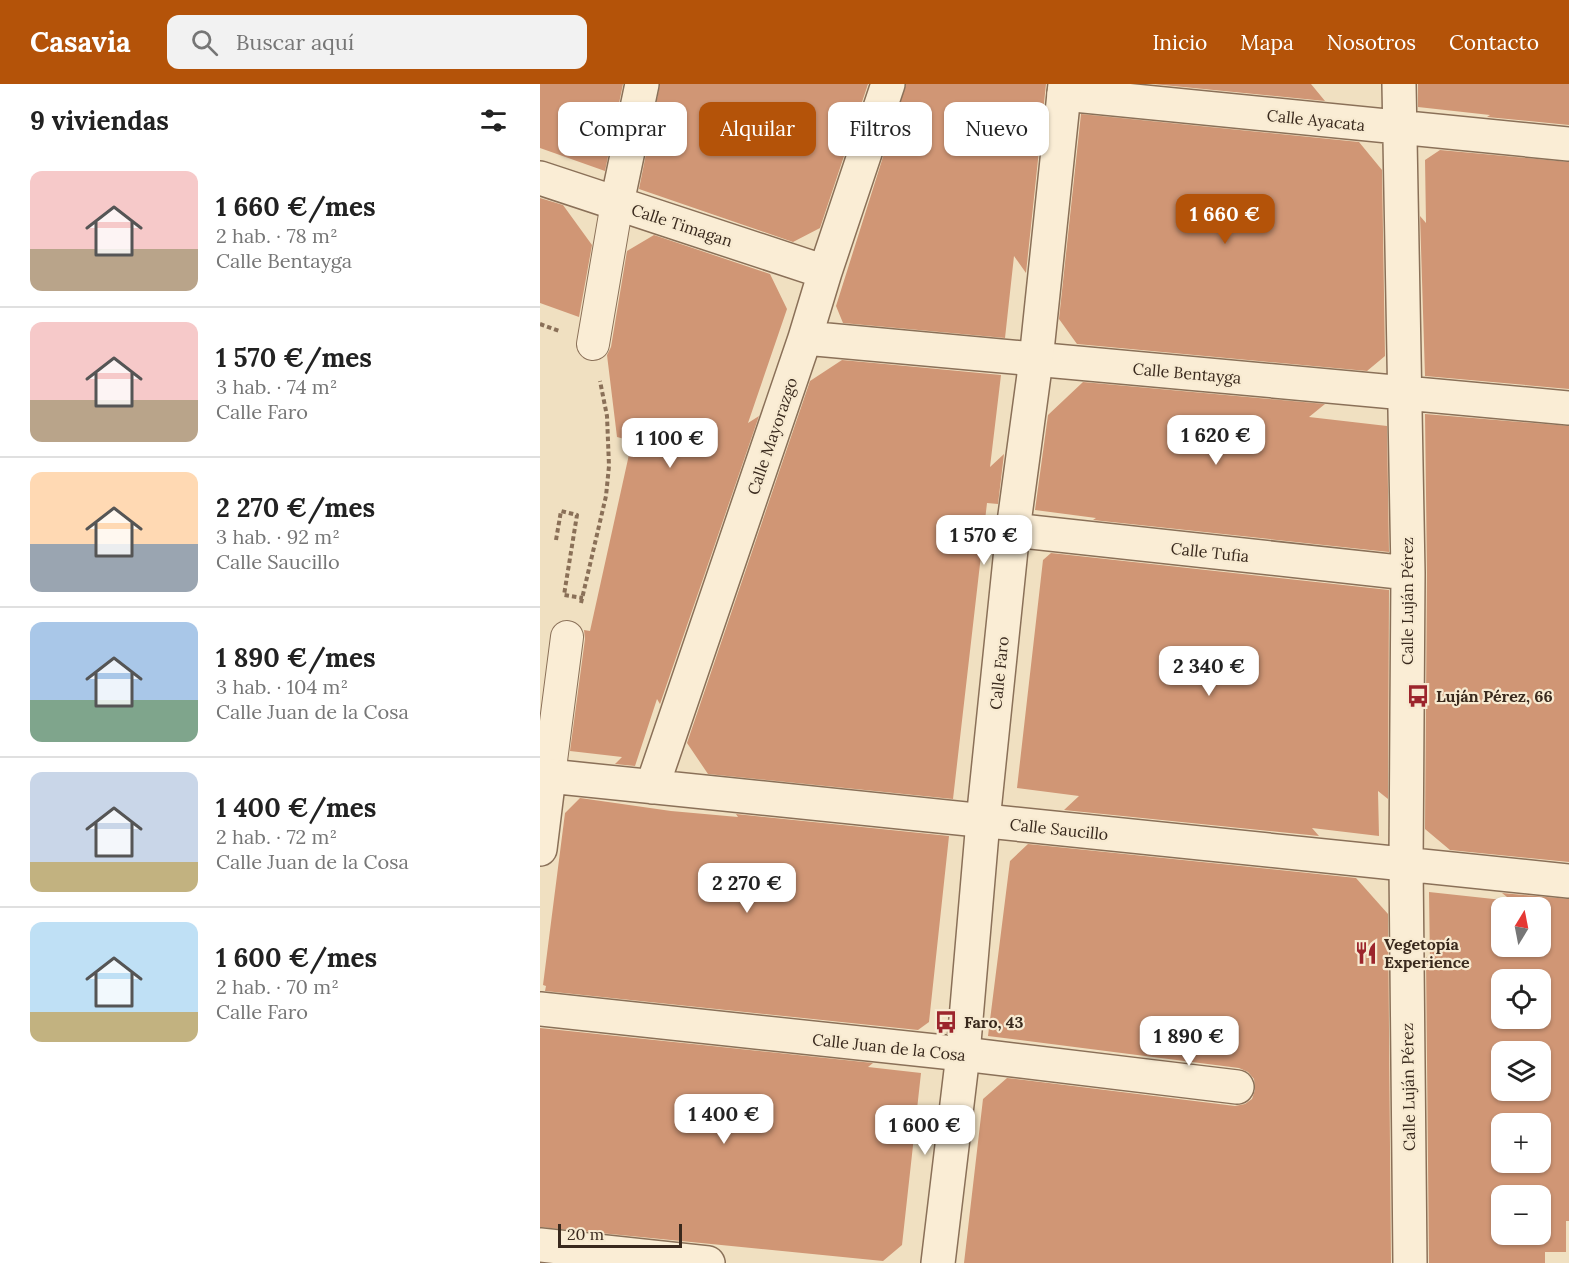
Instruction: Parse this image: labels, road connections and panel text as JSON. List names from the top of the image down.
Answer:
{
  "streets": {
    "street": [
      "Calle Ayacata",
      "Calle Timagan",
      "Calle Bentayga",
      "Calle Mayorazgo",
      "Calle Tufia",
      "Calle Luján Pérez",
      "Calle Faro",
      "Calle Saucillo",
      "Calle Juan de la Cosa"
    ]
  },
  "crossings": [
    ["Calle Ayacata", "Calle Luján Pérez"],
    ["Calle Ayacata", "Calle Faro"],
    ["Calle Timagan", "Calle Mayorazgo"],
    ["Calle Bentayga", "Calle Mayorazgo"],
    ["Calle Bentayga", "Calle Luján Pérez"],
    ["Calle Bentayga", "Calle Faro"],
    ["Calle Mayorazgo", "Calle Saucillo"],
    ["Calle Tufia", "Calle Luján Pérez"],
    ["Calle Tufia", "Calle Faro"],
    ["Calle Luján Pérez", "Calle Saucillo"],
    ["Calle Faro", "Calle Saucillo"],
    ["Calle Faro", "Calle Juan de la Cosa"]
  ],
  "places": {
    "bus stop": ["Luján Pérez, 66", "Faro, 43"],
    "restaurant": ["Vegetopía Experience"]
  },
  "scale_bar": "20 m",
  "north": "top",
  "page": {
    "header": "Casavia",
    "search": "Buscar aquí",
    "nav": [
      "Inicio",
      "Mapa",
      "Nosotros",
      "Contacto"
    ],
    "heading": "9 viviendas",
    "chip": [
      "Comprar",
      "Alquilar",
      "Filtros",
      "Nuevo"
    ],
    "list": [
      {
        "name": "1 660 €/mes",
        "note": "2 hab. · 78 m² · Calle Bentayga"
      },
      {
        "name": "1 570 €/mes",
        "note": "3 hab. · 74 m² · Calle Faro"
      },
      {
        "name": "2 270 €/mes",
        "note": "3 hab. · 92 m² · Calle Saucillo"
      },
      {
        "name": "1 890 €/mes",
        "note": "3 hab. · 104 m² · Calle Juan de la Cosa"
      },
      {
        "name": "1 400 €/mes",
        "note": "2 hab. · 72 m² · Calle Juan de la Cosa"
      },
      {
        "name": "1 600 €/mes",
        "note": "2 hab. · 70 m² · Calle Faro"
      }
    ],
    "price": [
      "1 660 €",
      "1 620 €",
      "1 100 €",
      "1 570 €",
      "2 340 €",
      "2 270 €",
      "1 890 €",
      "1 400 €",
      "1 600 €"
    ],
    "map_buttons": ["+", "−"],
    "scale": "20 m"
  }
}
